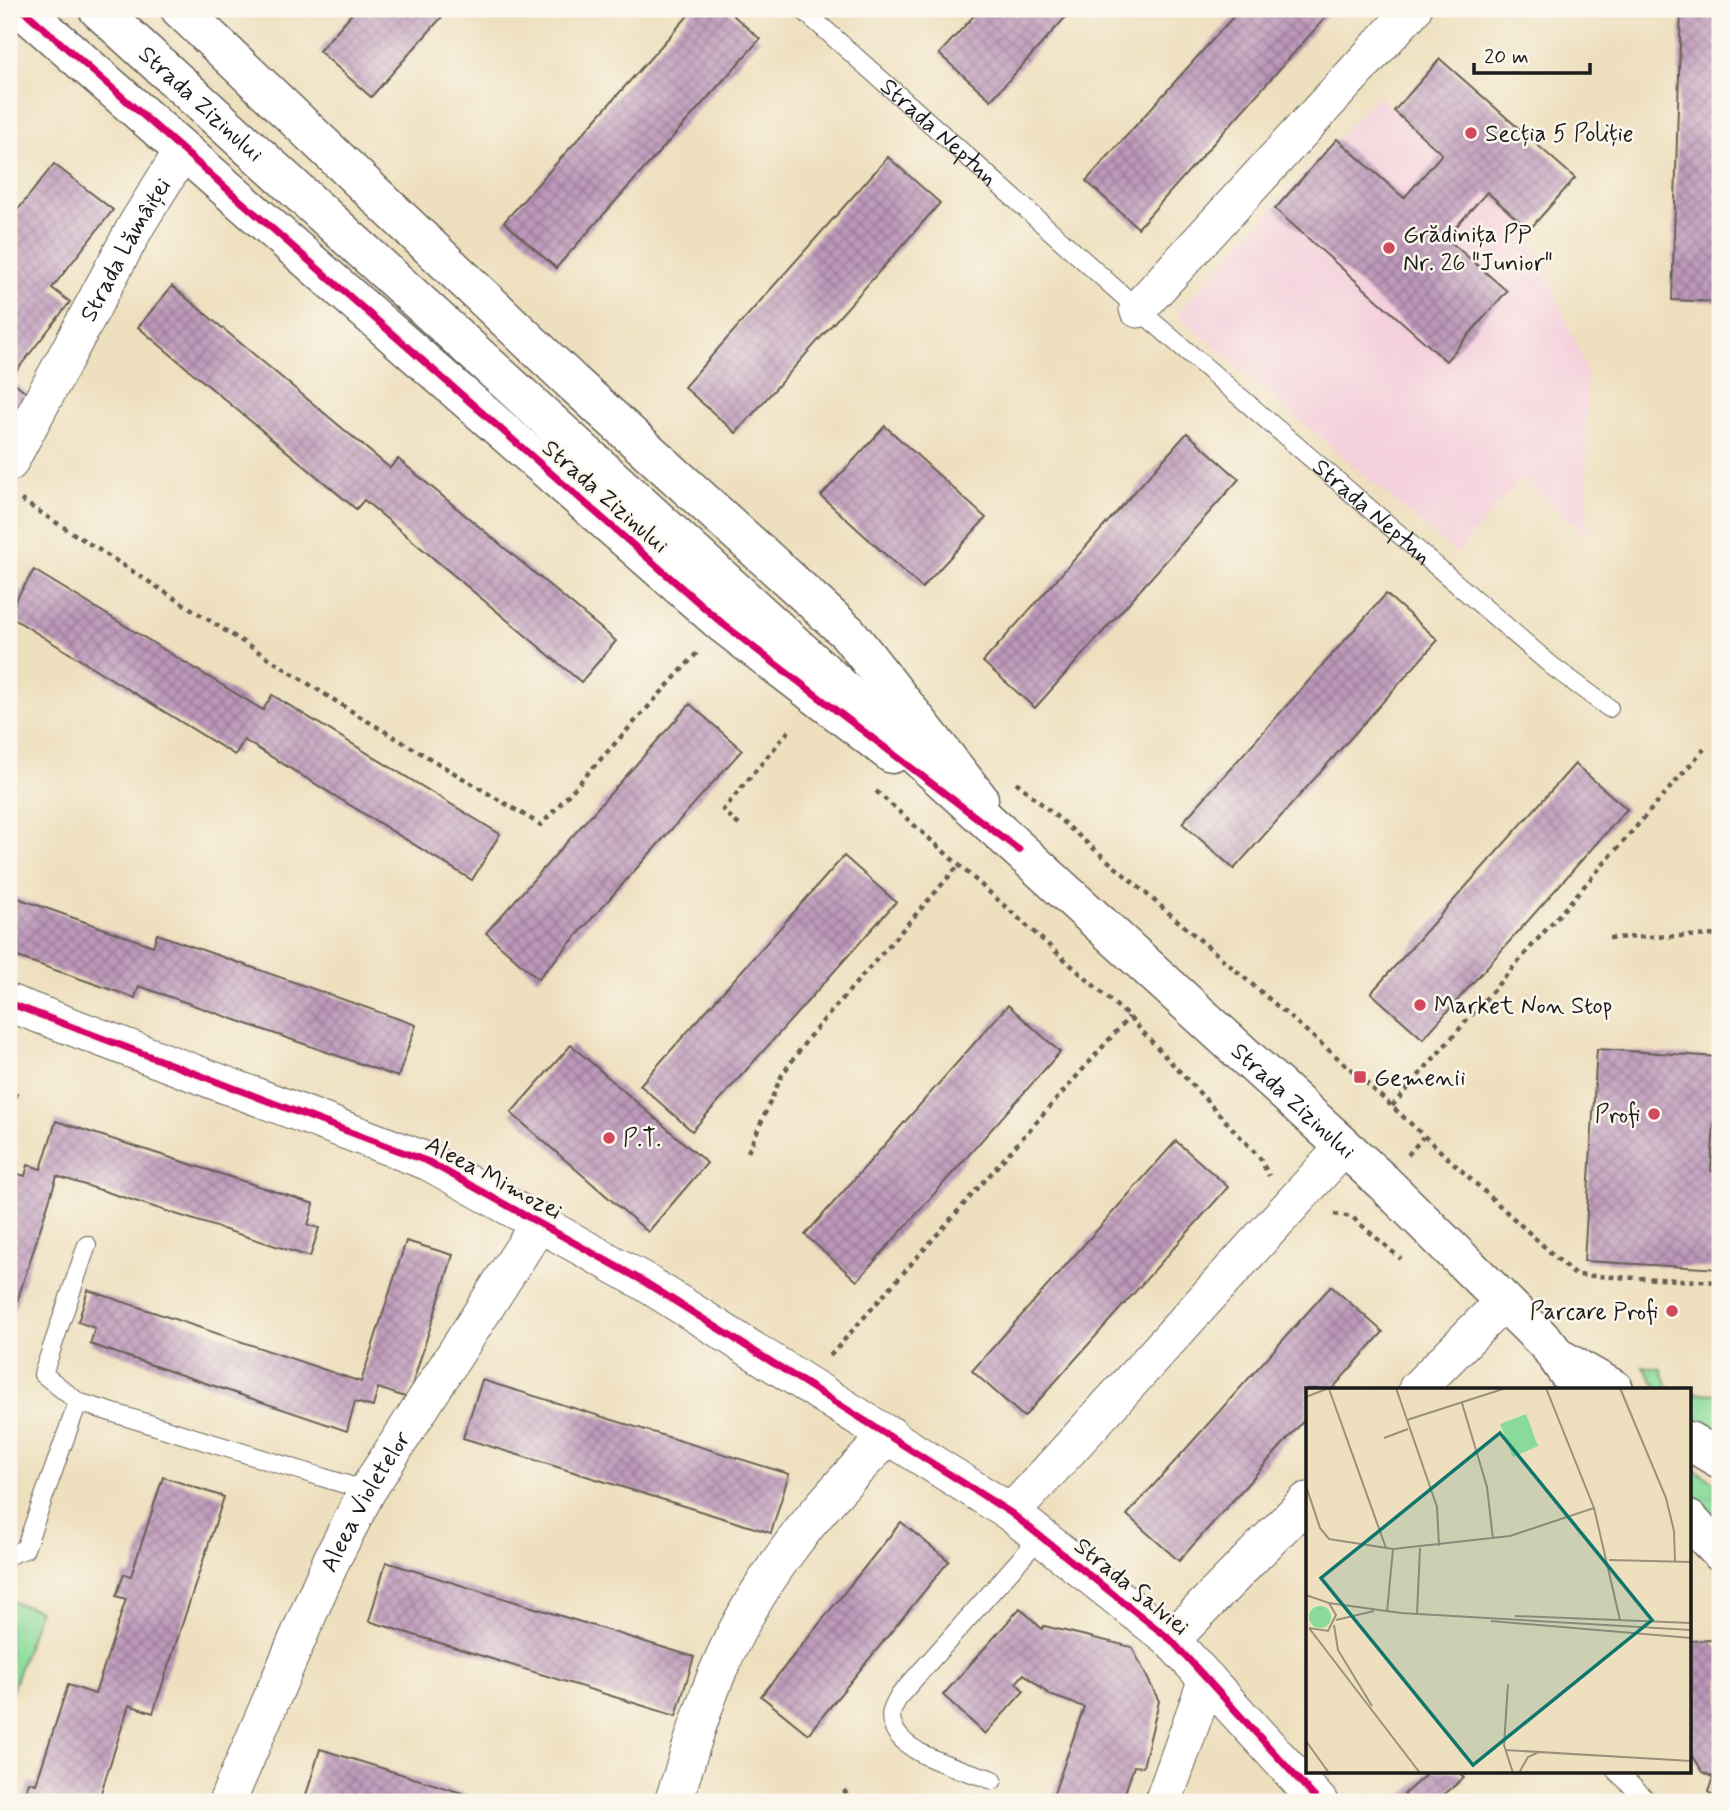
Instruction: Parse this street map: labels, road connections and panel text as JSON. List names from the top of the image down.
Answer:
{
  "streets": {
    "street": [
      "Strada Zizinului",
      "Strada Lămâiței",
      "Aleea Mimozei",
      "Aleea Violetelor",
      "Strada Salviei"
    ],
    "lane": ["Strada Neptun"]
  },
  "crossings": [
    ["Strada Zizinului", "Strada Lămâiței"],
    ["Aleea Mimozei", "Aleea Violetelor"],
    ["Aleea Mimozei", "Strada Salviei"]
  ],
  "places": {
    "other": [
      "Secția 5 Poliție",
      "Grădinița PP Nr. 26 \"Junior\"",
      "Market Non Stop",
      "Profi",
      "P.T.",
      "Parcare Profi"
    ],
    "transit": ["Gemenii"]
  },
  "scale_bar": "20 m"
}
